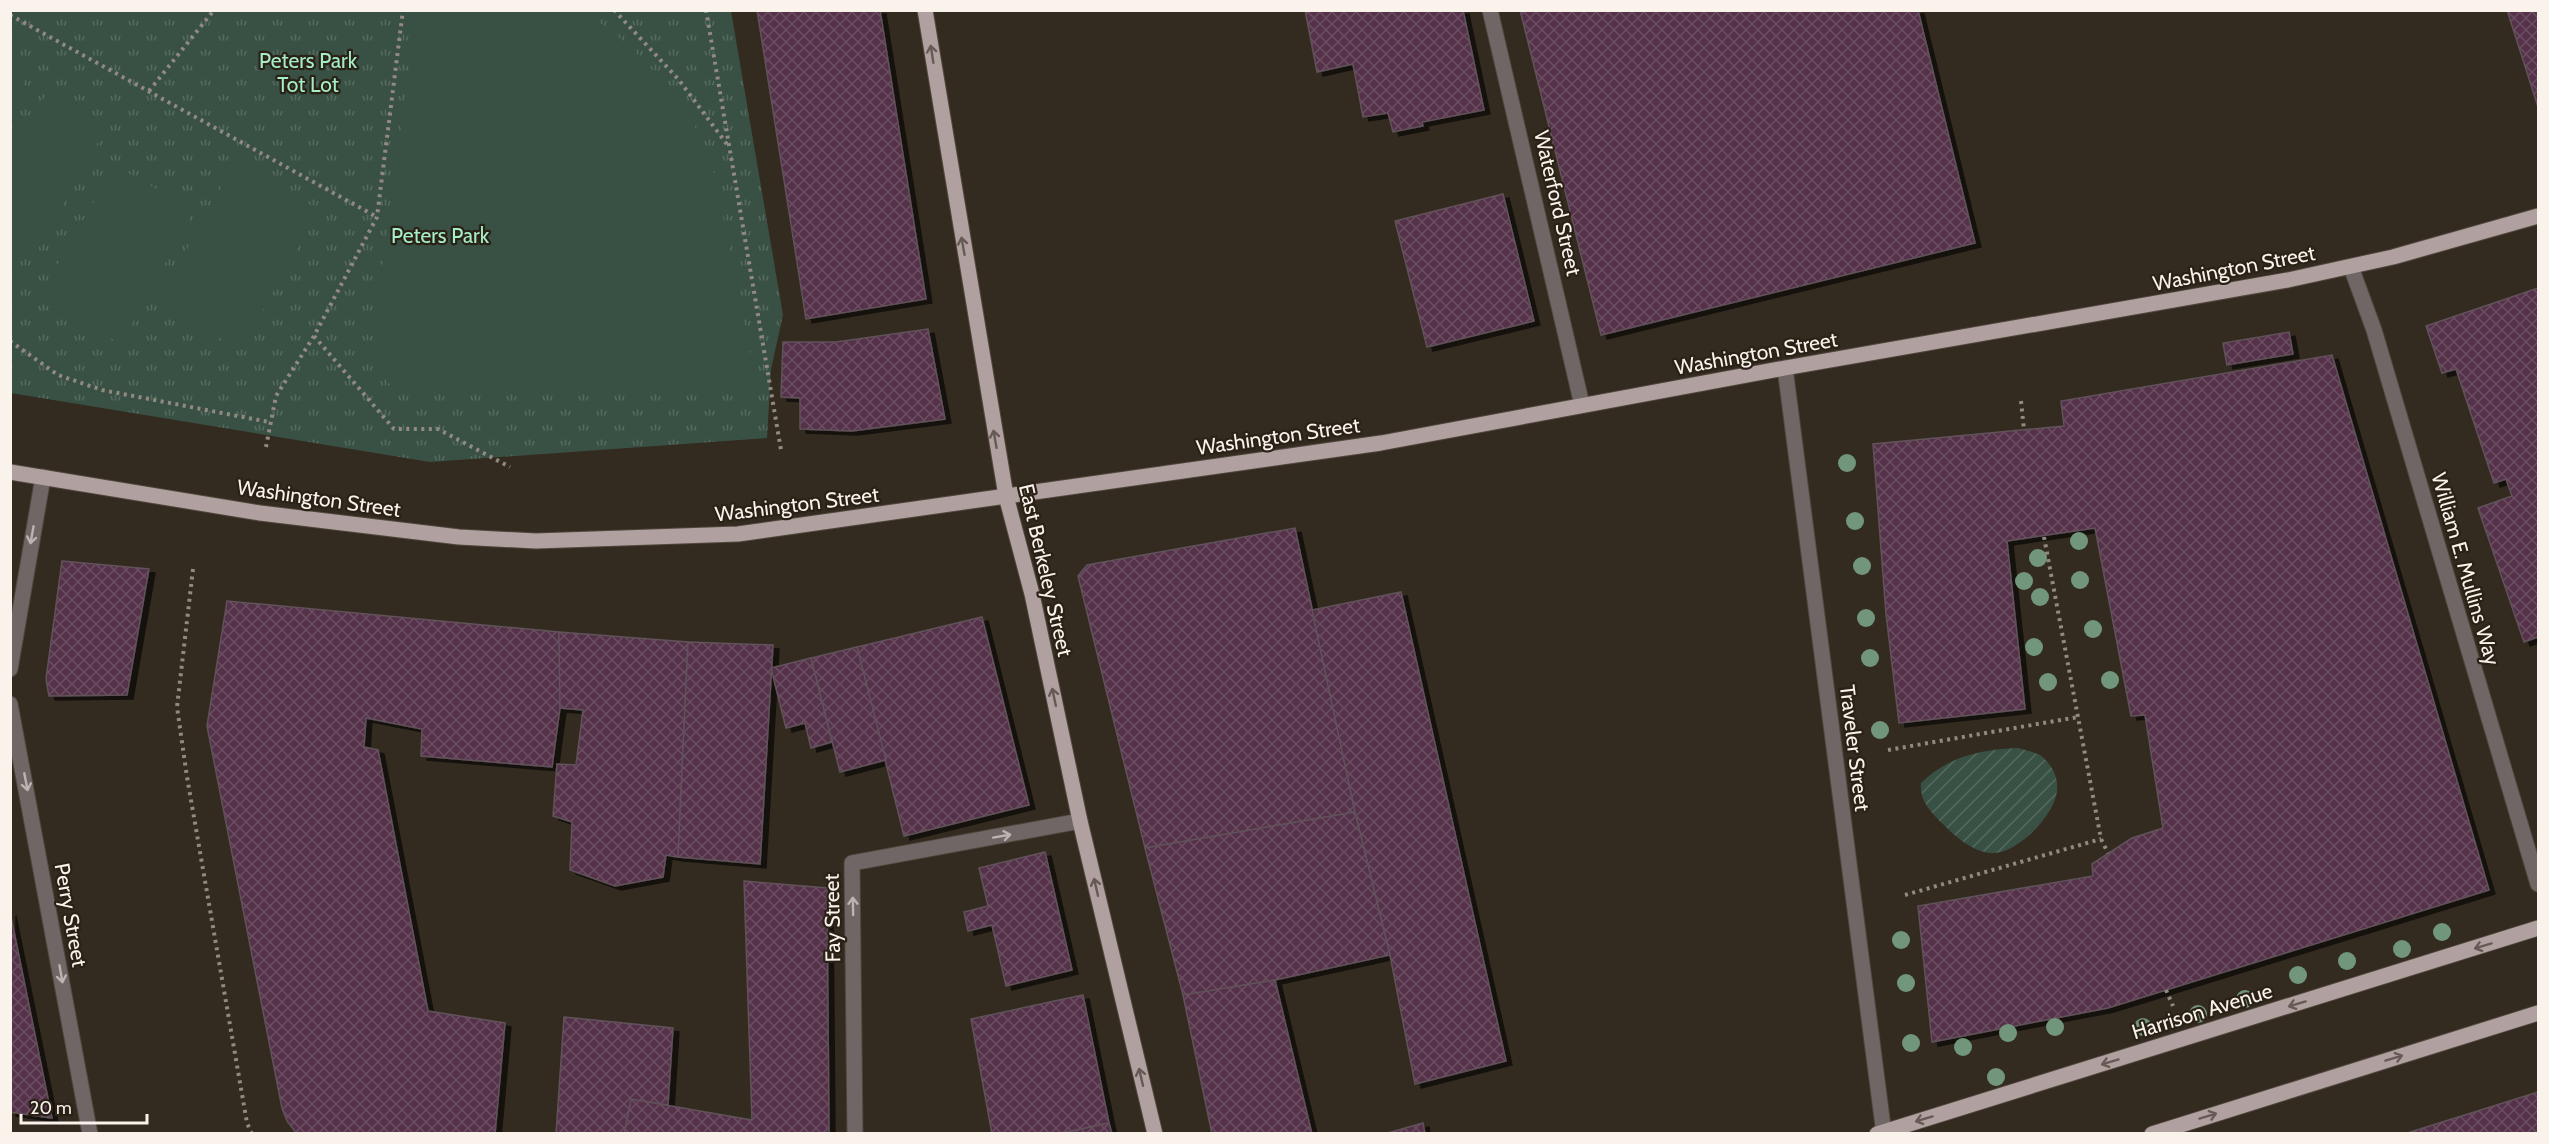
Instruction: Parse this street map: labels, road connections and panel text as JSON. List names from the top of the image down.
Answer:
{
  "streets": {
    "main road": ["Washington Street", "East Berkeley Street", "Harrison Avenue"],
    "street": [
      "Waterford Street",
      "William E. Mullins Way",
      "Traveler Street",
      "Perry Street",
      "Fay Street"
    ]
  },
  "crossings": [
    ["Waterford Street", "Washington Street"],
    ["Washington Street", "William E. Mullins Way"],
    ["Washington Street", "East Berkeley Street"],
    ["Washington Street", "Traveler Street"],
    ["East Berkeley Street", "Fay Street"],
    ["Traveler Street", "Harrison Avenue"]
  ],
  "one_way": ["East Berkeley Street", "Perry Street"],
  "parks": ["Peters Park Tot Lot", "Peters Park"],
  "scale_bar": "20 m"
}
